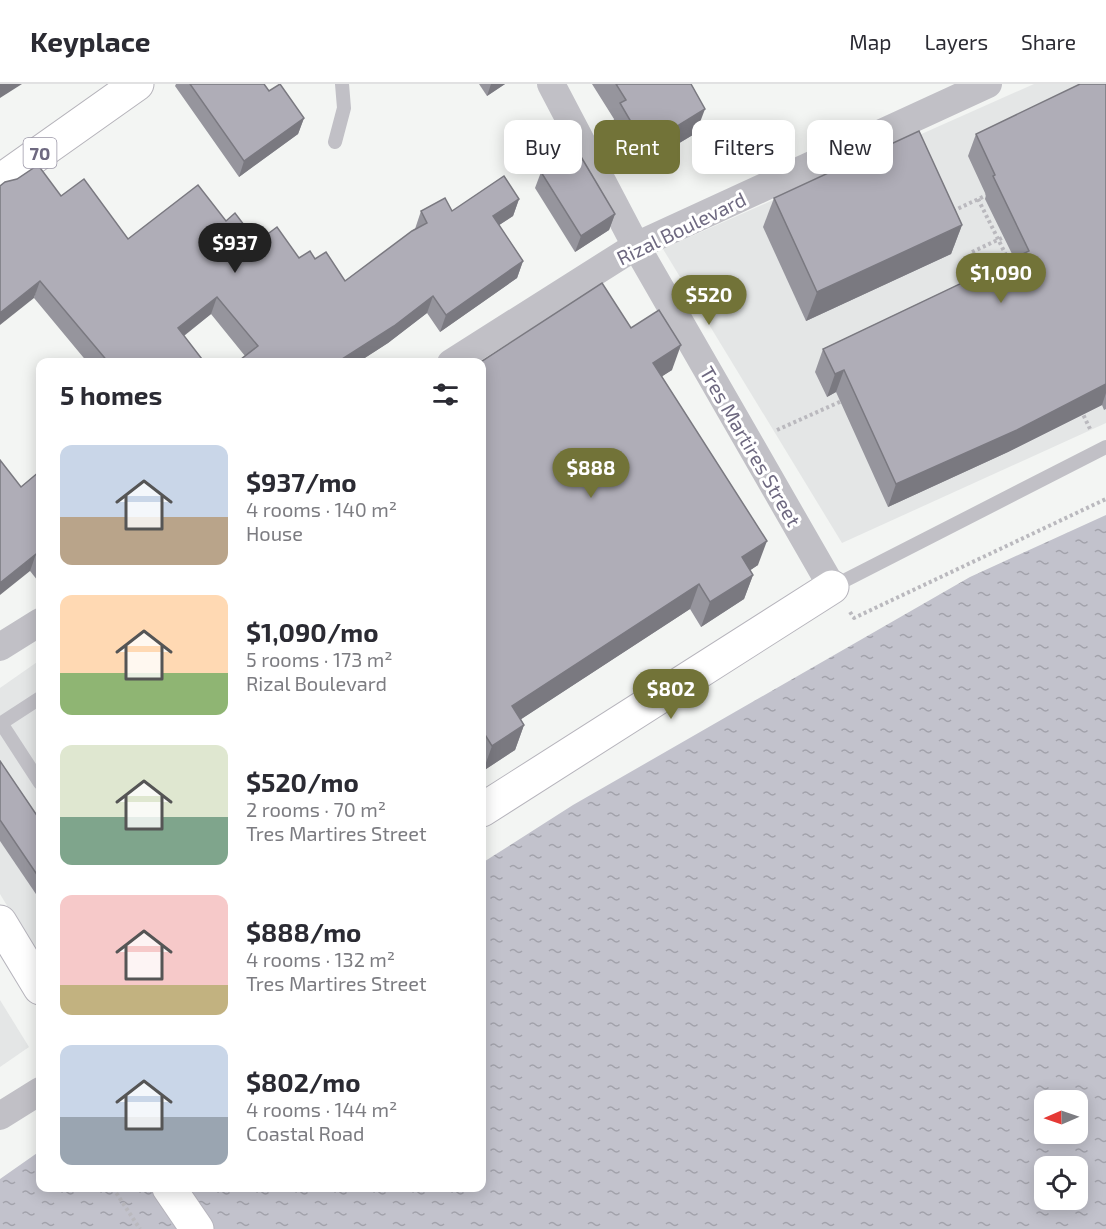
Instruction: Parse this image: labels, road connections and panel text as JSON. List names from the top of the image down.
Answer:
{
  "streets": {
    "street": ["70", "Rizal Boulevard", "Tres Martires Street"]
  },
  "crossings": [
    ["Rizal Boulevard", "Tres Martires Street"]
  ],
  "north": "left",
  "page": {
    "header": "Keyplace",
    "nav": ["Map", "Layers", "Share"],
    "chip": [
      "Buy",
      "Rent",
      "Filters",
      "New"
    ],
    "price": [
      "$937",
      "$1,090",
      "$520",
      "$888",
      "$802"
    ],
    "heading": "5 homes",
    "list": [
      {
        "name": "$937/mo",
        "note": "4 rooms · 140 m² · House"
      },
      {
        "name": "$1,090/mo",
        "note": "5 rooms · 173 m² · Rizal Boulevard"
      },
      {
        "name": "$520/mo",
        "note": "2 rooms · 70 m² · Tres Martires Street"
      },
      {
        "name": "$888/mo",
        "note": "4 rooms · 132 m² · Tres Martires Street"
      },
      {
        "name": "$802/mo",
        "note": "4 rooms · 144 m² · Coastal Road"
      }
    ]
  }
}
